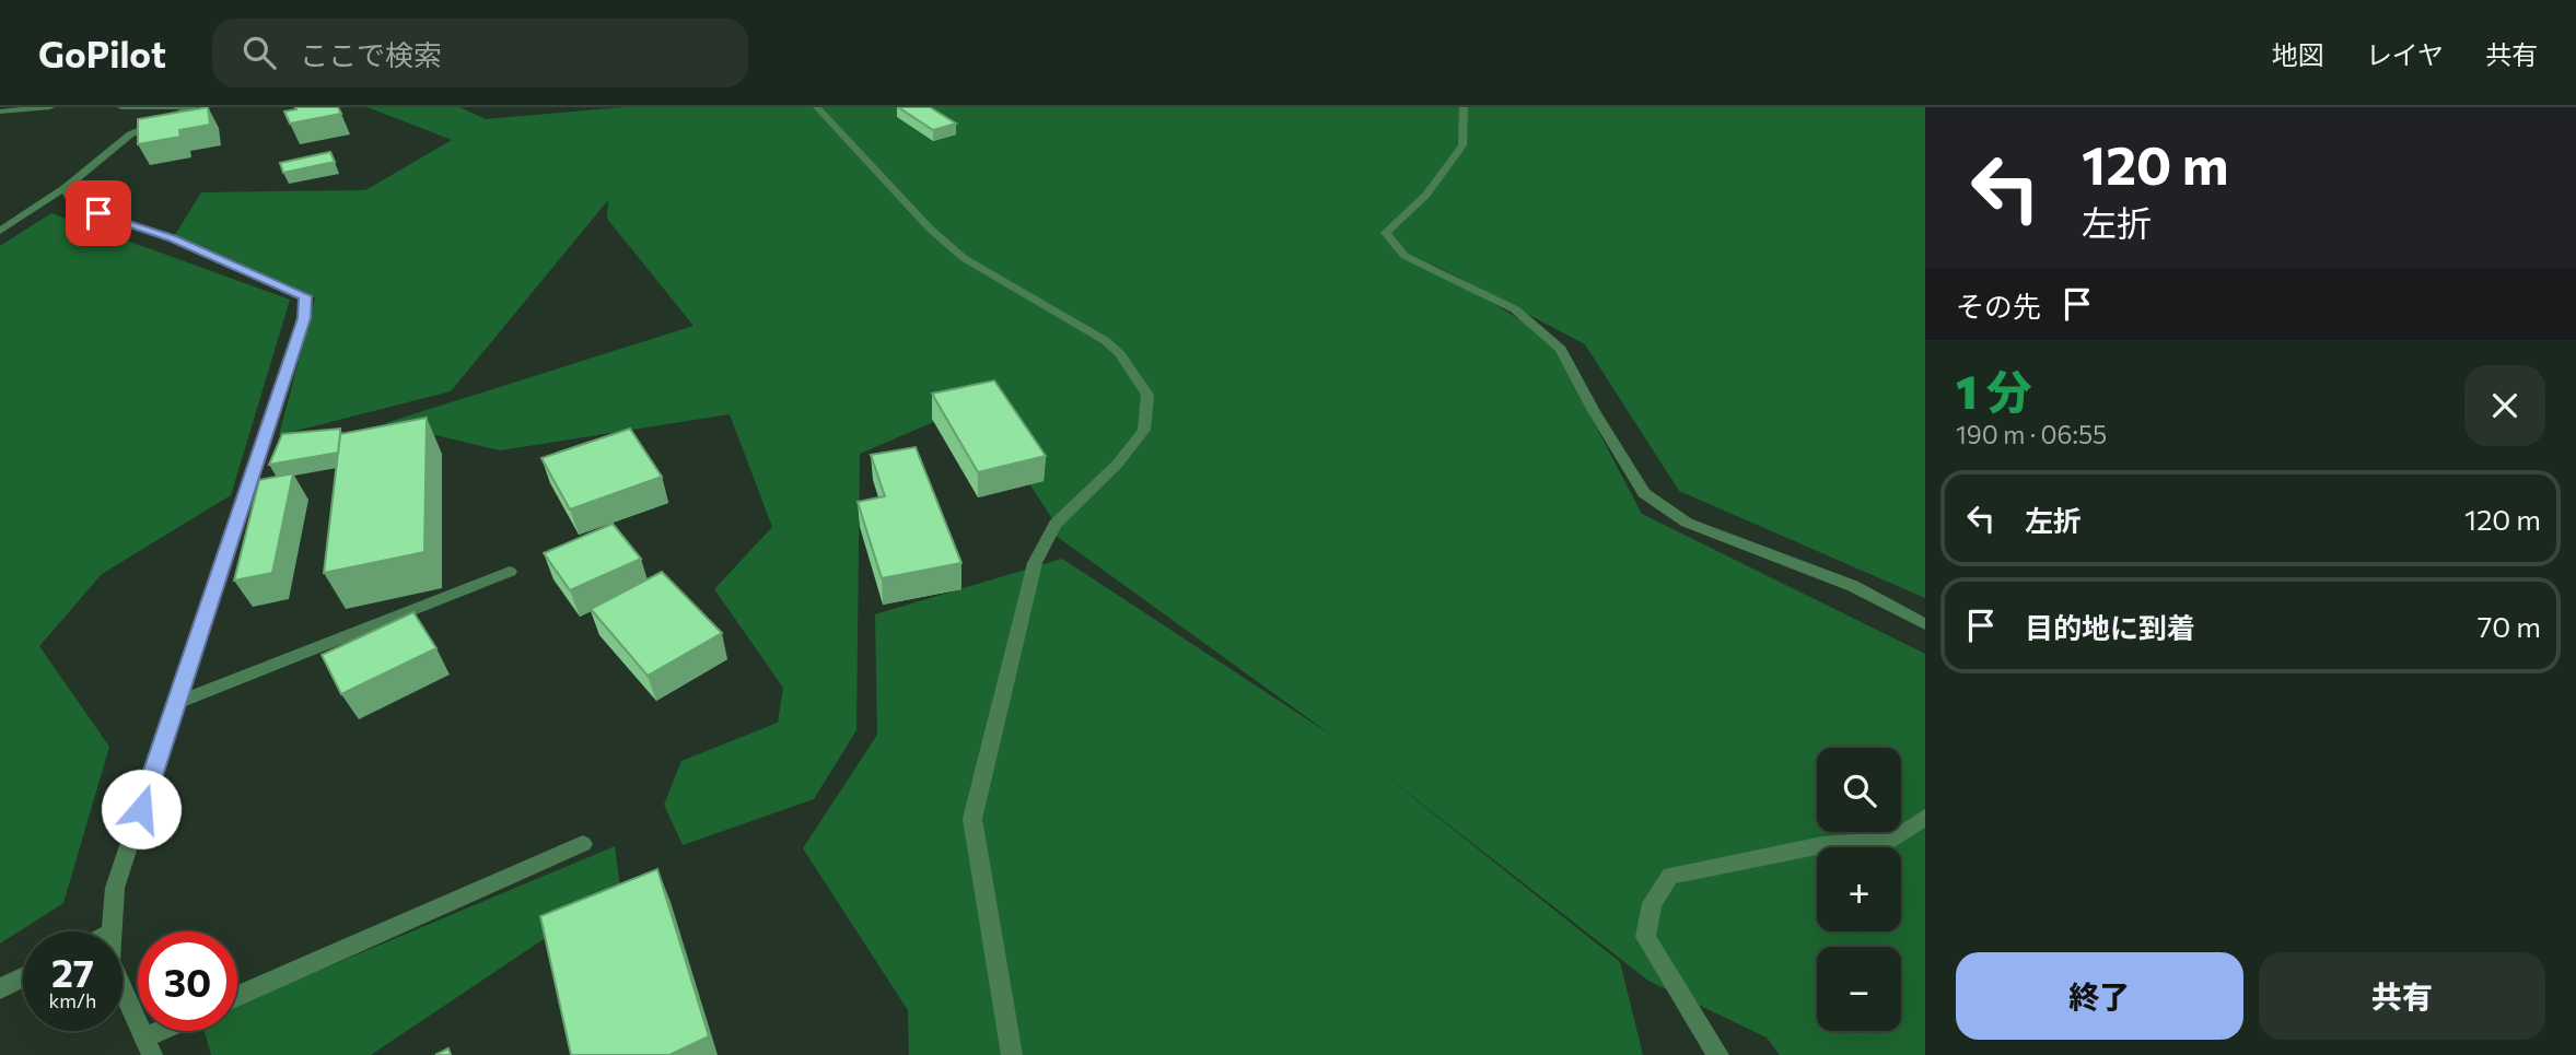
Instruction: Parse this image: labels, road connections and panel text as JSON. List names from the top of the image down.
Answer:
{
  "page": {
    "header": "GoPilot",
    "search": "ここで検索",
    "nav": ["地図", "レイヤ", "共有"],
    "turn": ["120 m", "左折"],
    "then": "その先",
    "heading": ["1 分", "190 m · 06:55"],
    "list": [
      {
        "name": "左折",
        "value": "120 m"
      },
      {
        "name": "目的地に到着",
        "value": "70 m"
      }
    ],
    "map_buttons": ["+", "−"],
    "speed": "27 km/h",
    "limit": "30",
    "buttons": ["終了", "共有"]
  }
}
